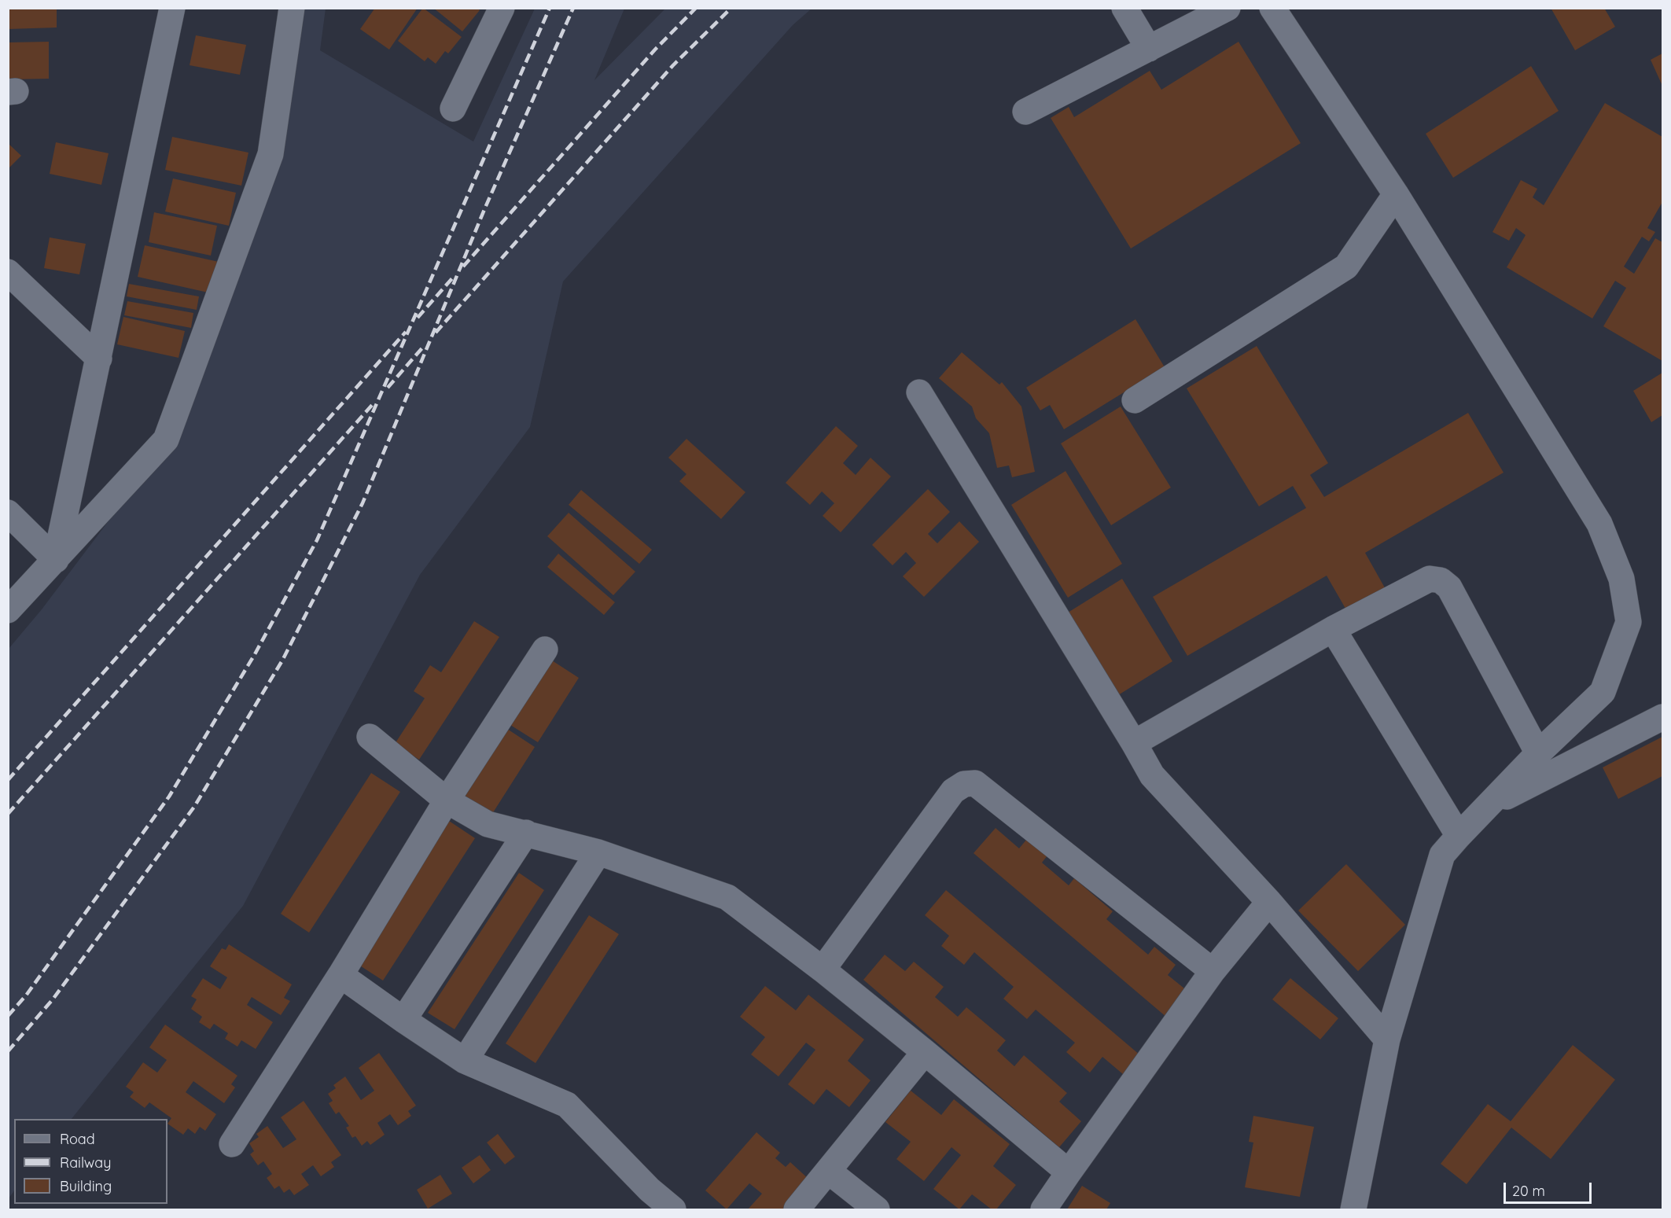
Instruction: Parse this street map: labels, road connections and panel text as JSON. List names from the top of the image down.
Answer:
{
  "legend": ["Road", "Railway", "Building"],
  "scale_bar": "20 m"
}
